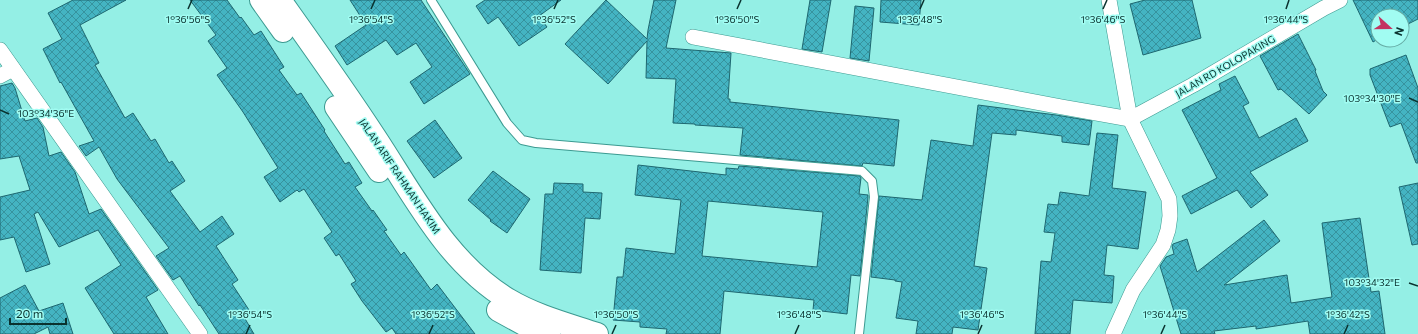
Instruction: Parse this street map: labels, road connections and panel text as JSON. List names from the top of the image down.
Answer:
{
  "streets": {
    "main road": ["JALAN ARIF RAHMAN HAKIM"],
    "street": ["JALAN RD KOLOPAKING"]
  },
  "scale_bar": "20 m",
  "north": "right",
  "coordinates": [
    "1°36'56\"S",
    "1°36'54\"S",
    "1°36'52\"S",
    "1°36'50\"S",
    "1°36'48\"S",
    "1°36'46\"S",
    "1°36'44\"S",
    "103°34'30\"E",
    "103°34'36\"E",
    "103°34'32\"E",
    "1°36'42\"S"
  ]
}
